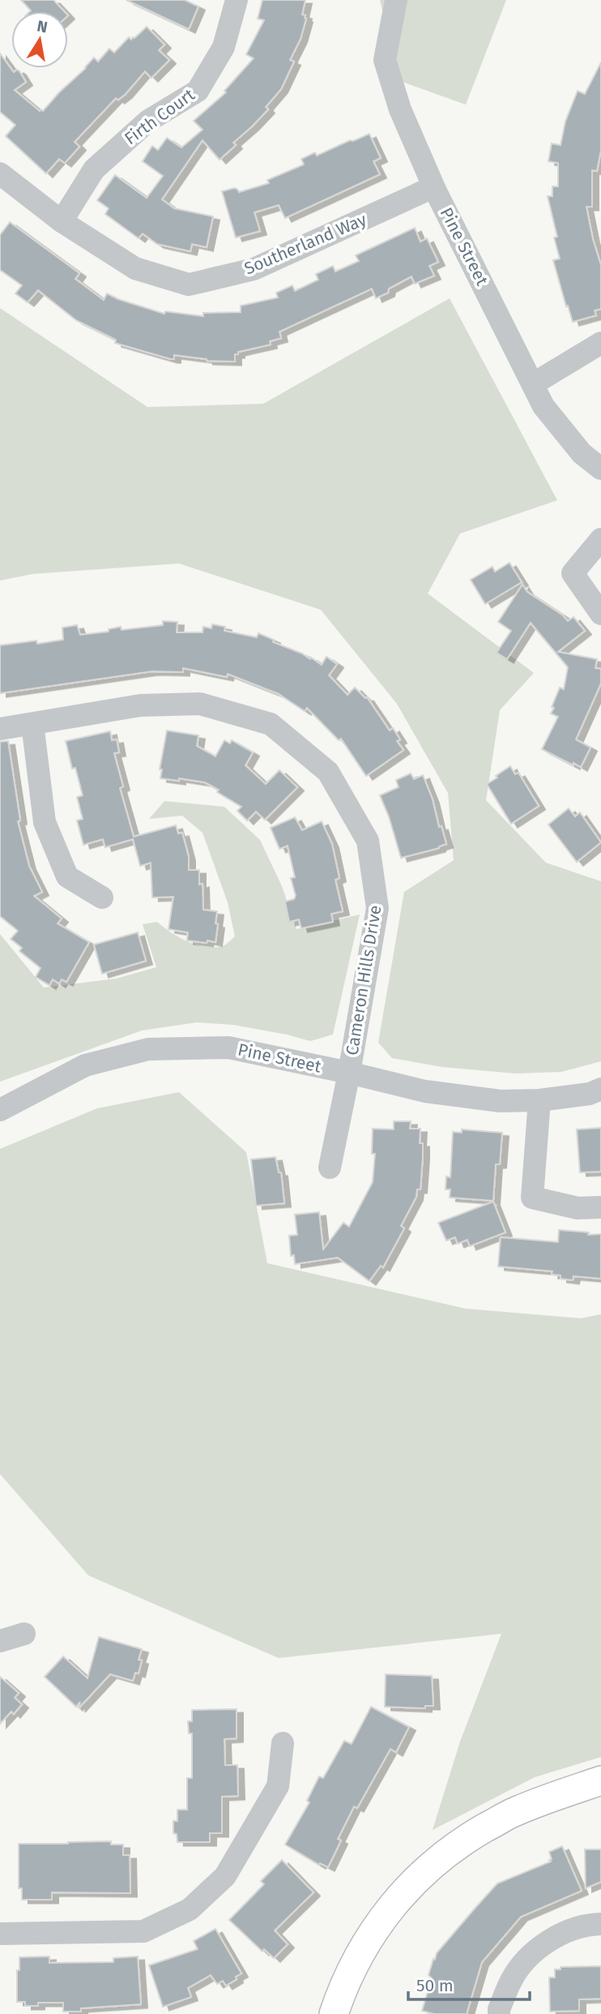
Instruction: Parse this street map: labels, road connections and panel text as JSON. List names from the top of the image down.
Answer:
{
  "streets": {
    "street": [
      "Firth Court",
      "Southerland Way",
      "Pine Street",
      "Cameron Hills Drive"
    ]
  },
  "crossings": [
    ["Firth Court", "Southerland Way"],
    ["Southerland Way", "Pine Street"],
    ["Pine Street", "Cameron Hills Drive"]
  ],
  "scale_bar": "50 m",
  "north": "top"
}
